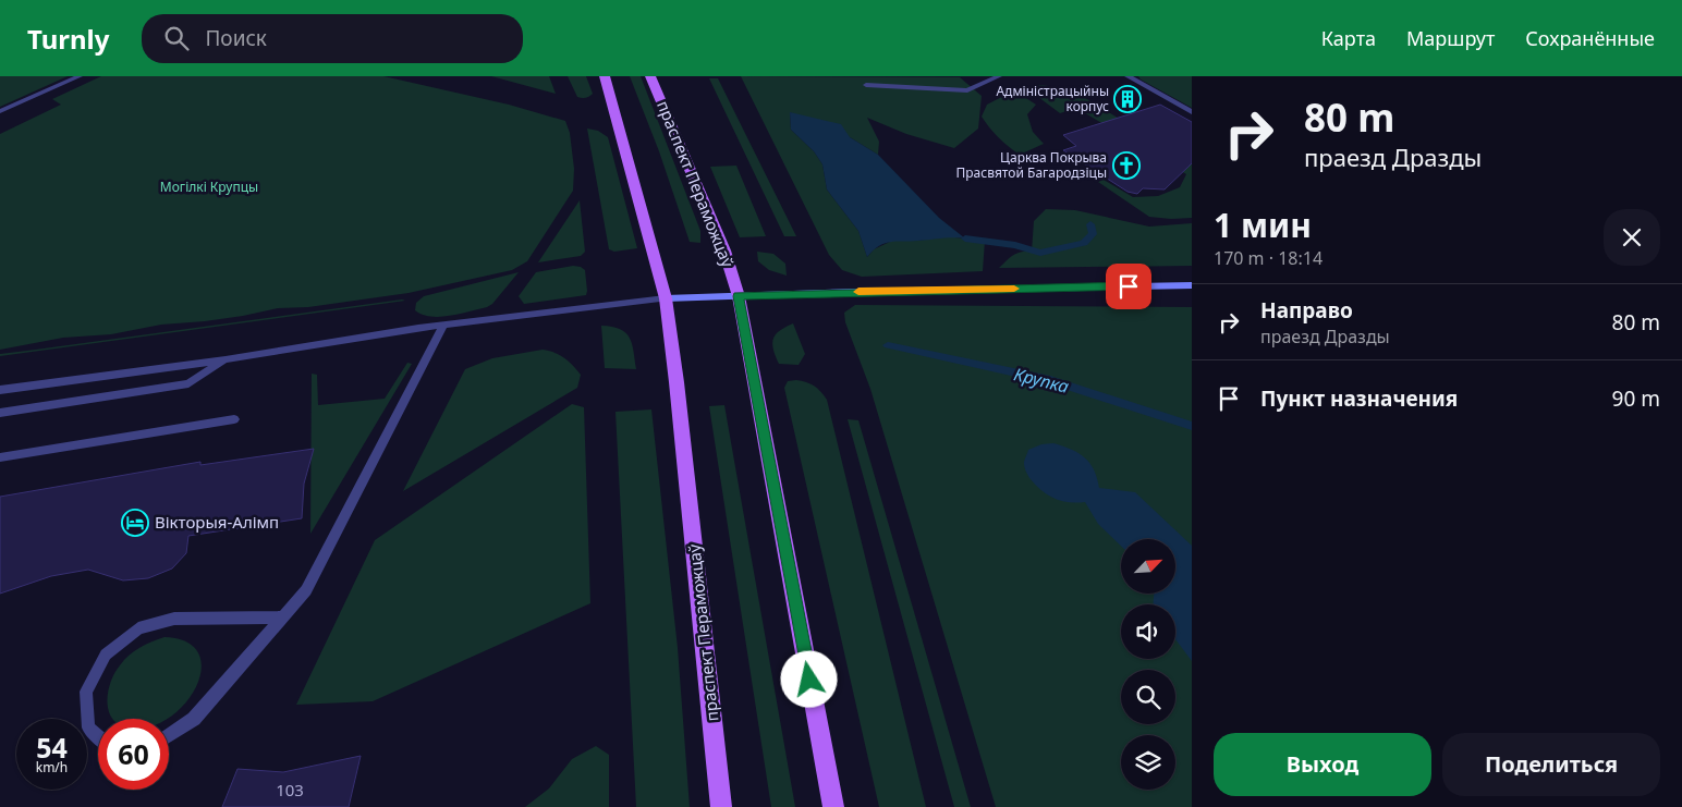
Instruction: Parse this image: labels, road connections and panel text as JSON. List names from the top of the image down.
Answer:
{
  "streets": {
    "main road": ["праспект Пераможцаў"]
  },
  "water": ["Крупка"],
  "parks": ["Могілкі Крупцы"],
  "places": {
    "building": ["Адміністрацыйны корпус"],
    "church": ["Царква Покрыва Прасвятой Багародзіцы"],
    "hotel": ["Вікторыя-Алімп"]
  },
  "house_numbers": ["103"],
  "north": "top right",
  "page": {
    "header": "Turnly",
    "search": "Поиск",
    "nav": ["Карта", "Маршрут", "Сохранённые"],
    "turn": ["80 m", "праезд Дразды"],
    "heading": ["1 мин", "170 m · 18:14"],
    "list": [
      {
        "name": "Направо",
        "note": "праезд Дразды",
        "value": "80 m"
      },
      {
        "name": "Пункт назначения",
        "value": "90 m"
      }
    ],
    "speed": "54 km/h",
    "limit": "60",
    "buttons": ["Выход", "Поделиться"]
  }
}
